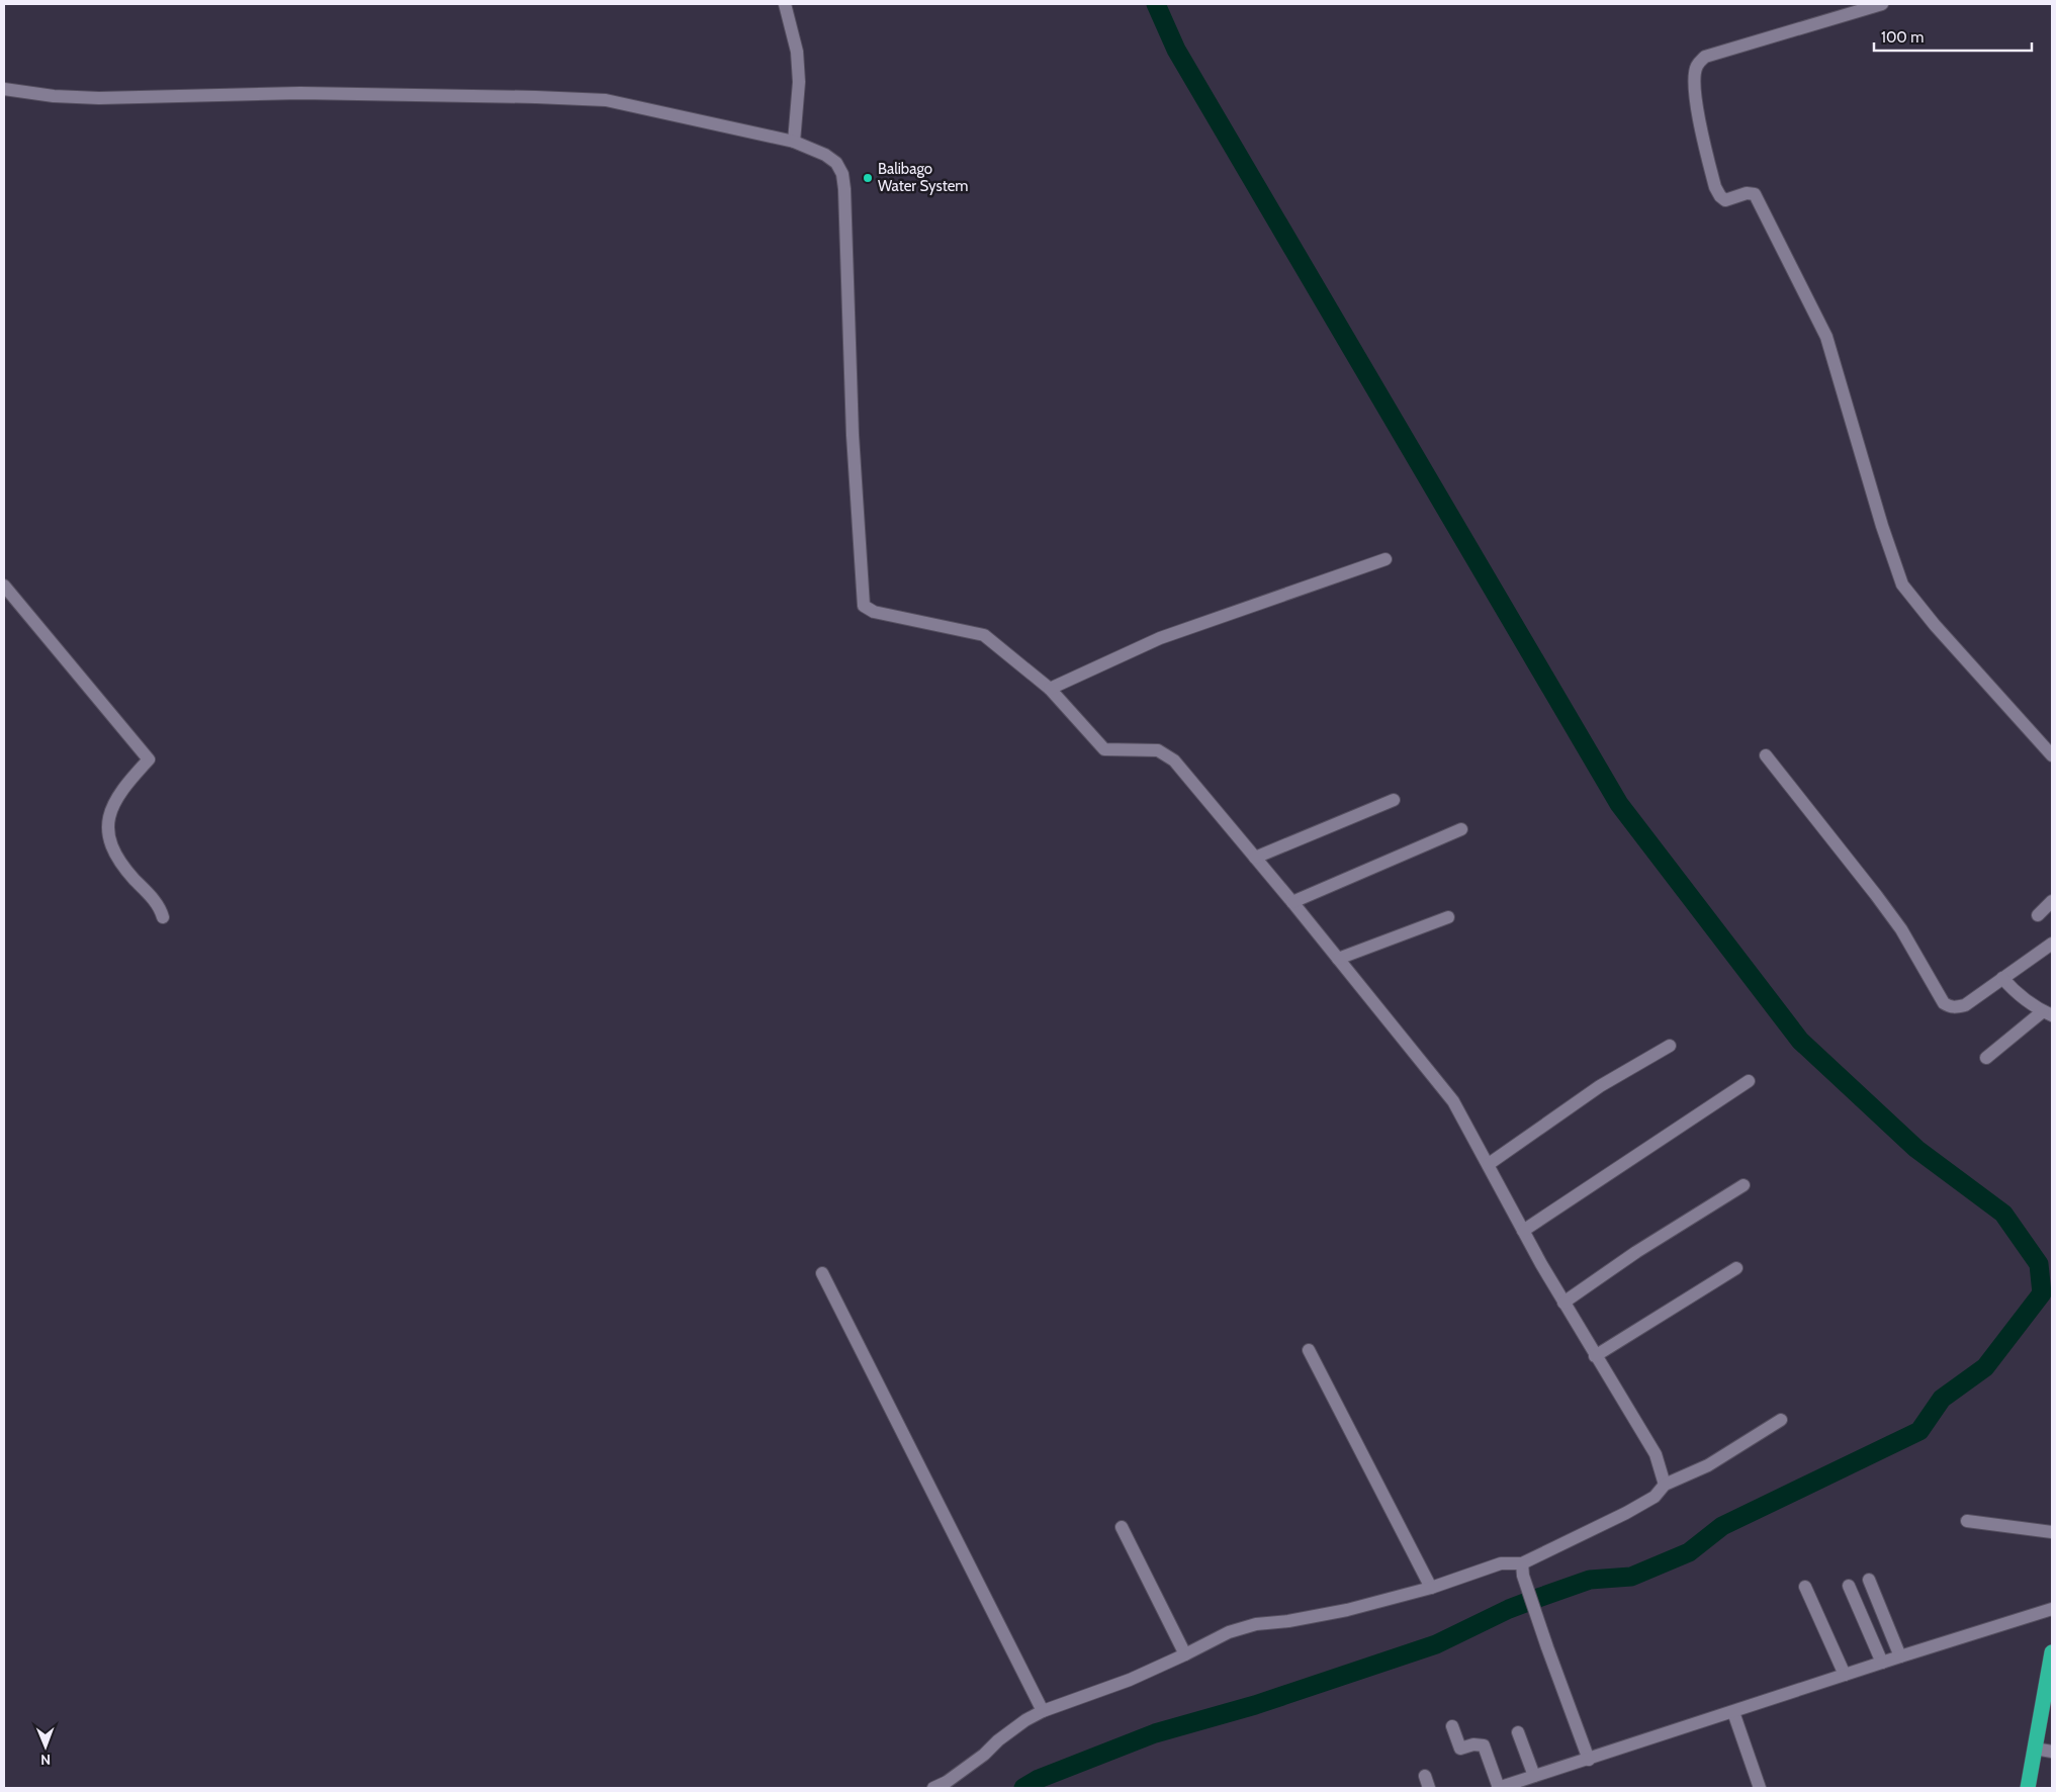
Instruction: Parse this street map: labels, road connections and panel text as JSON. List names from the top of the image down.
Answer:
{
  "places": ["Balibago Water System"],
  "scale_bar": "100 m",
  "north": "bottom"
}
